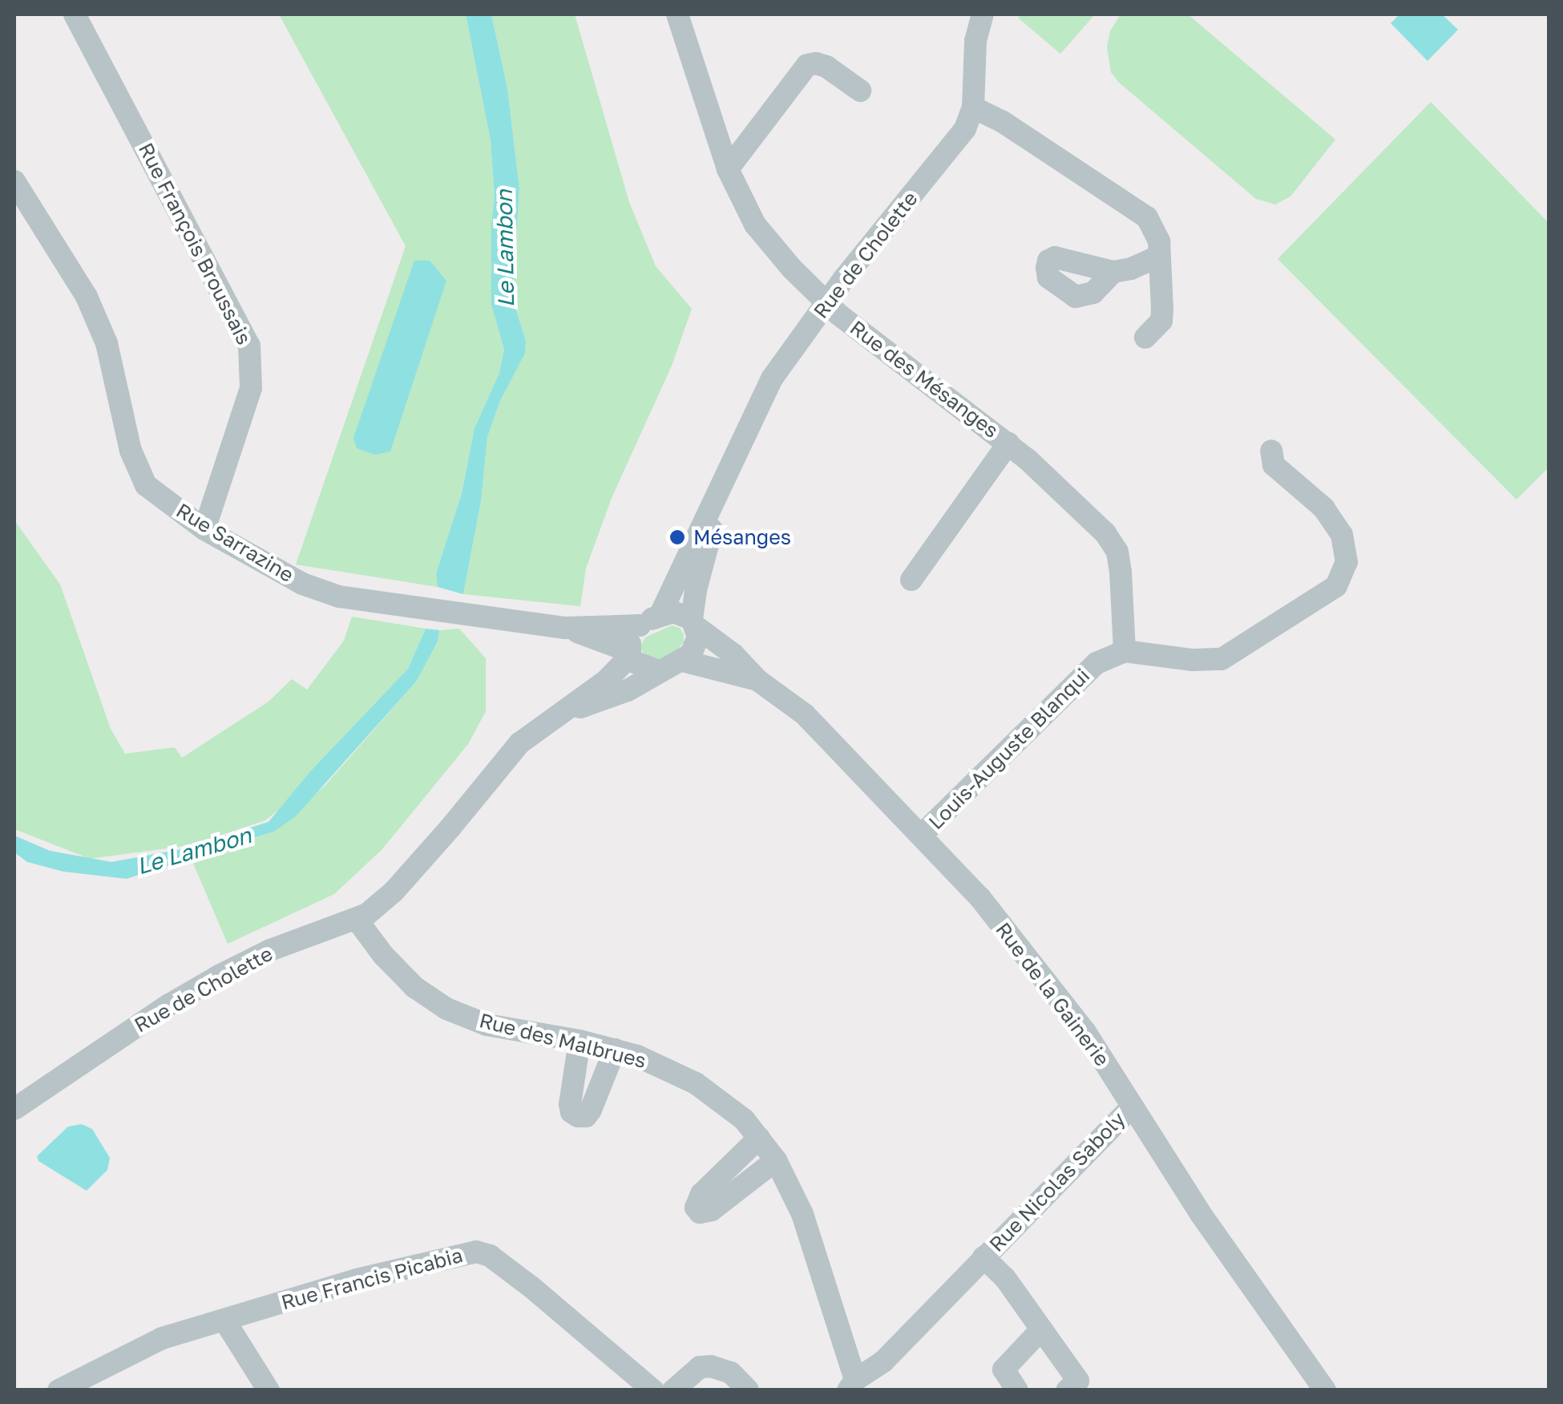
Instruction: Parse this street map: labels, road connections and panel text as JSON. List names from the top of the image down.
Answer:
{
  "streets": {
    "street": [
      "Rue François Broussais",
      "Rue de Cholette",
      "Rue des Mésanges",
      "Rue Sarrazine",
      "Louis-Auguste Blanqui",
      "Rue de la Gainerie",
      "Rue des Malbrues",
      "Rue Nicolas Saboly",
      "Rue Francis Picabia"
    ]
  },
  "crossings": [
    ["Rue François Broussais", "Rue Sarrazine"],
    ["Rue de Cholette", "Rue des Mésanges"],
    ["Rue de Cholette", "Rue Sarrazine"],
    ["Rue de Cholette", "Rue de la Gainerie"],
    ["Rue de Cholette", "Rue des Malbrues"],
    ["Rue des Mésanges", "Louis-Auguste Blanqui"],
    ["Rue Sarrazine", "Rue de la Gainerie"],
    ["Louis-Auguste Blanqui", "Rue de la Gainerie"],
    ["Rue de la Gainerie", "Rue Nicolas Saboly"],
    ["Rue des Malbrues", "Rue Nicolas Saboly"]
  ],
  "water": ["Le Lambon"],
  "places": ["Mésanges"]
}
